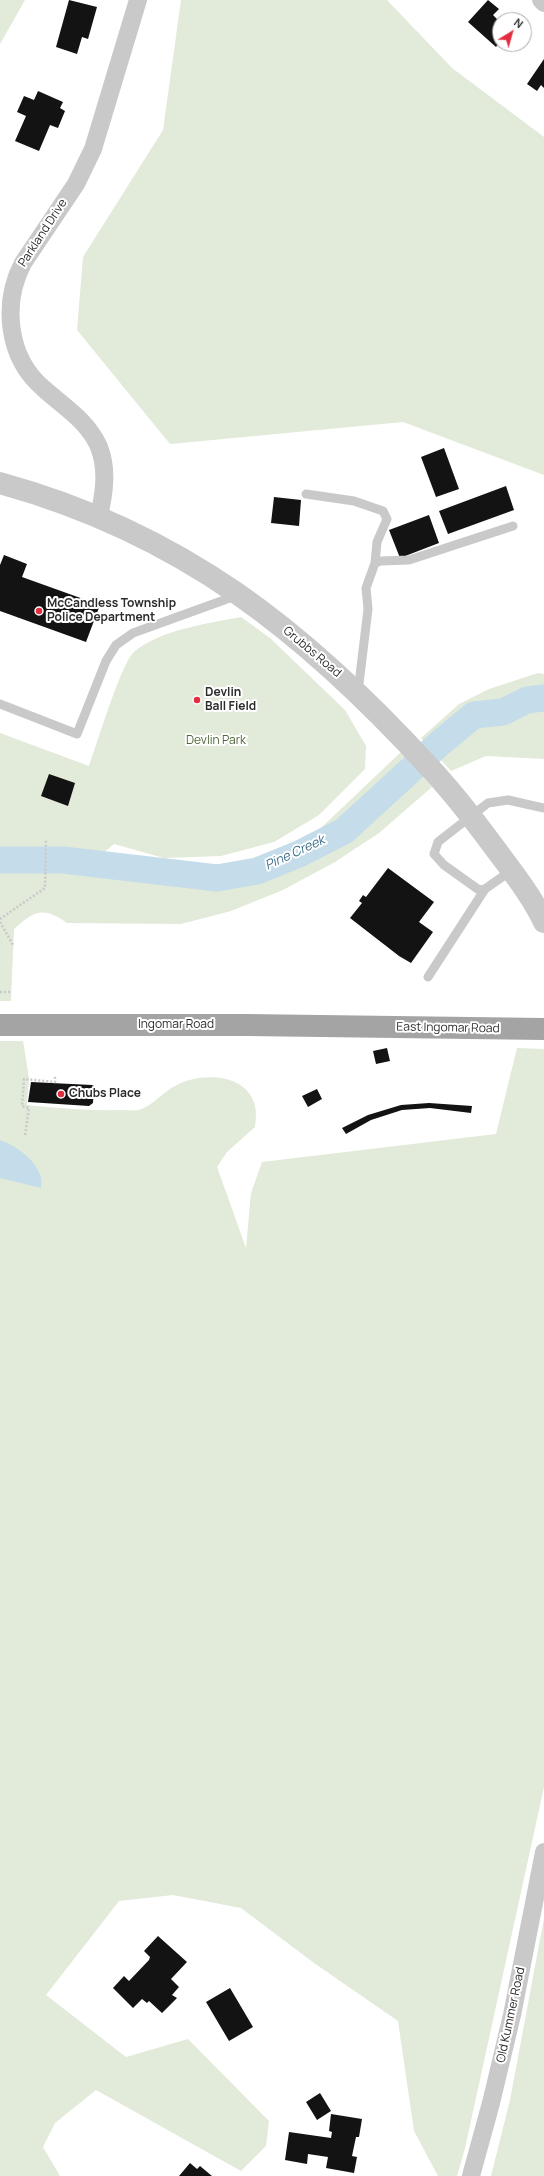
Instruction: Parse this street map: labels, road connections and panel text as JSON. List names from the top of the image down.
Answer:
{
  "streets": {
    "main road": ["Ingomar Road", "East Ingomar Road"],
    "street": ["Parkland Drive", "Grubbs Road", "Old Kummer Road"]
  },
  "crossings": [
    ["Parkland Drive", "Grubbs Road"],
    ["Ingomar Road", "East Ingomar Road"]
  ],
  "water": ["Pine Creek"],
  "parks": ["Devlin Park"],
  "places": ["McCandless Township Police Department", "Devlin Ball Field", "Chubs Place"],
  "north": "top right"
}
